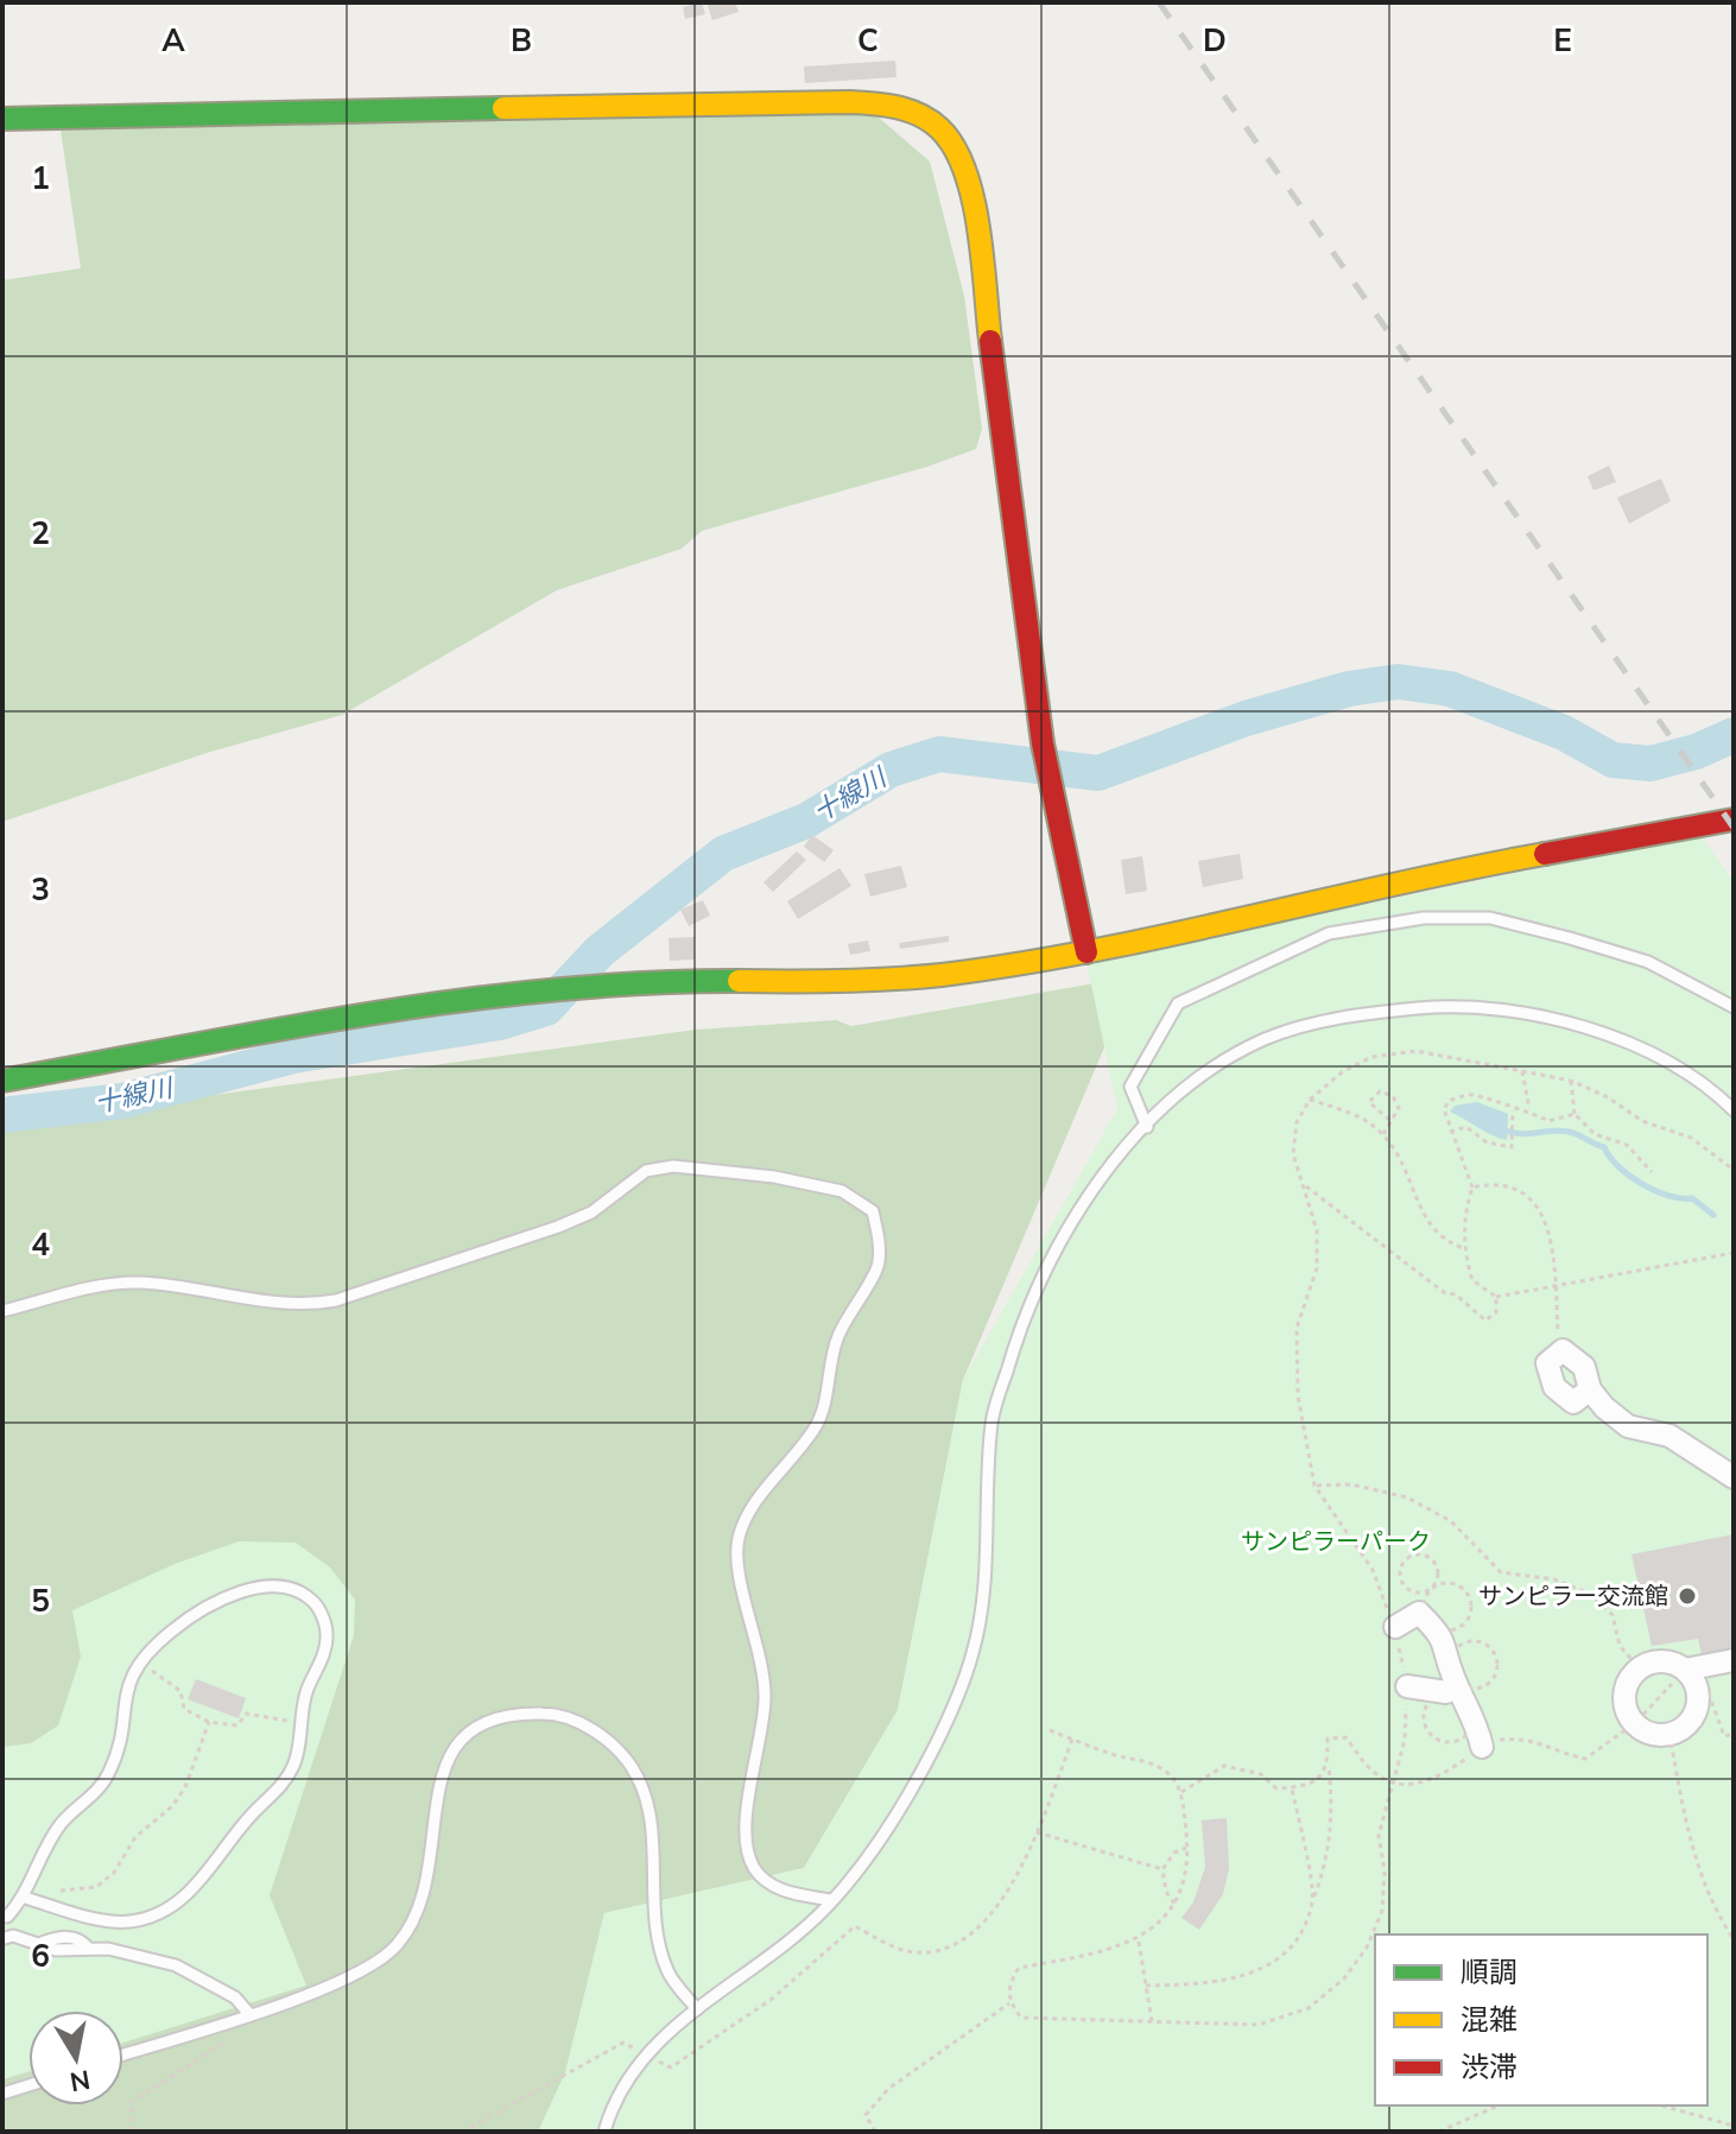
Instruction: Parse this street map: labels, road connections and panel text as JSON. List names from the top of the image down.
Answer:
{
  "water": ["十線川"],
  "parks": ["サンピラーパーク"],
  "places": ["サンピラー交流館"],
  "legend": ["順調", "混雑", "渋滞"],
  "north": "bottom",
  "grid": {
    "columns": [
      "A",
      "B",
      "C",
      "D",
      "E"
    ],
    "rows": [
      "1",
      "2",
      "3",
      "4",
      "5",
      "6"
    ]
  }
}
